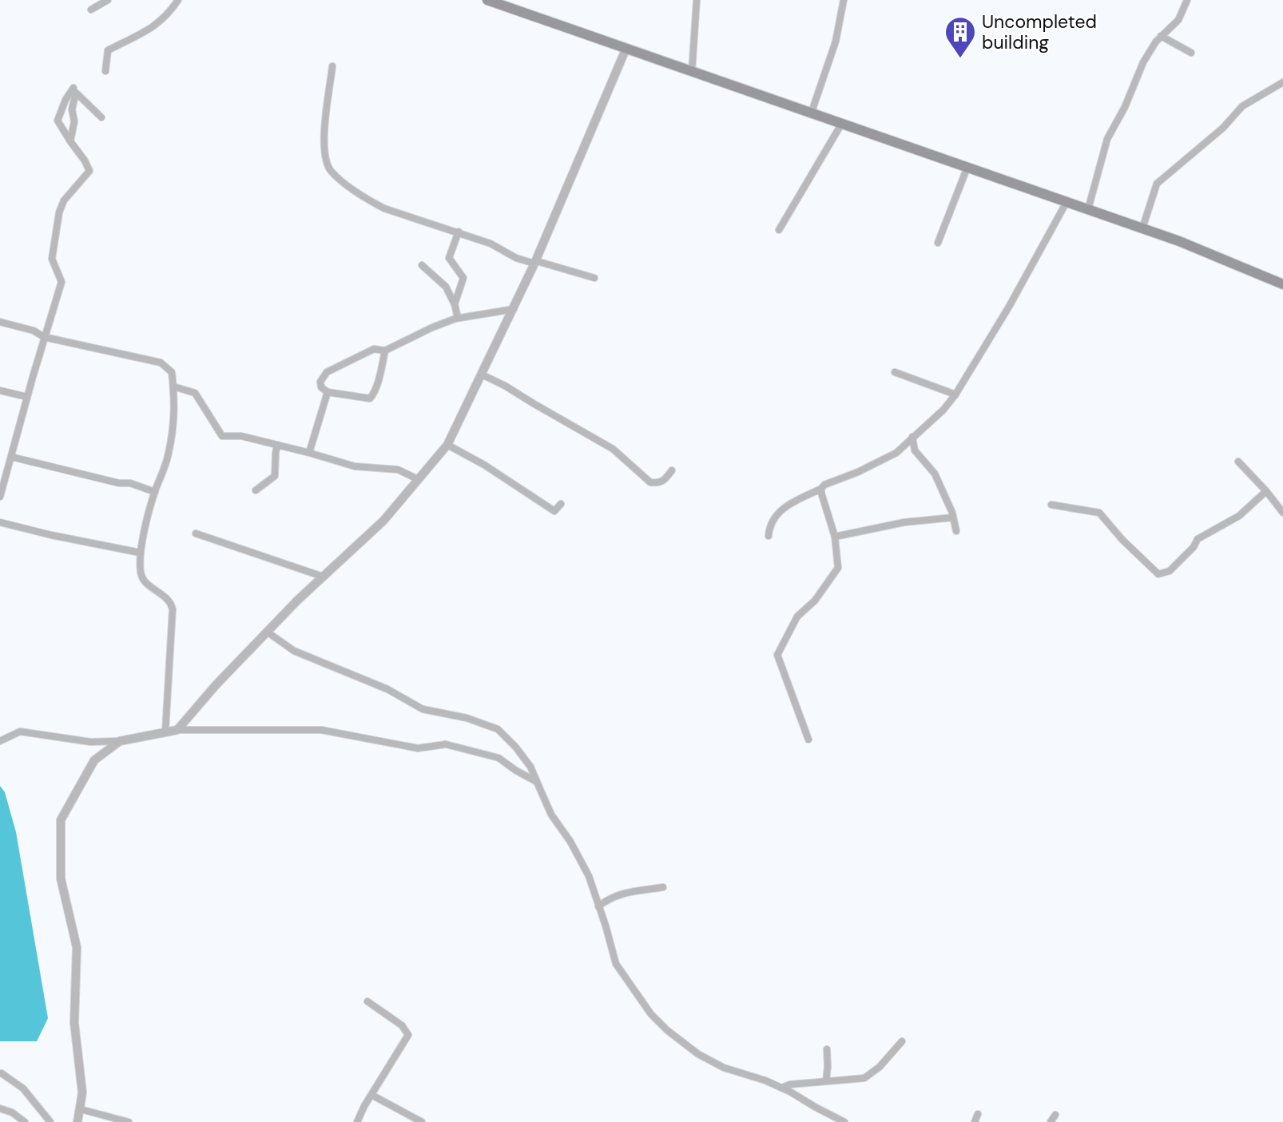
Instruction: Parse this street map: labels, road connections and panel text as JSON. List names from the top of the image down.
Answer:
{
  "places": {
    "building": ["Uncompleted building"]
  }
}
